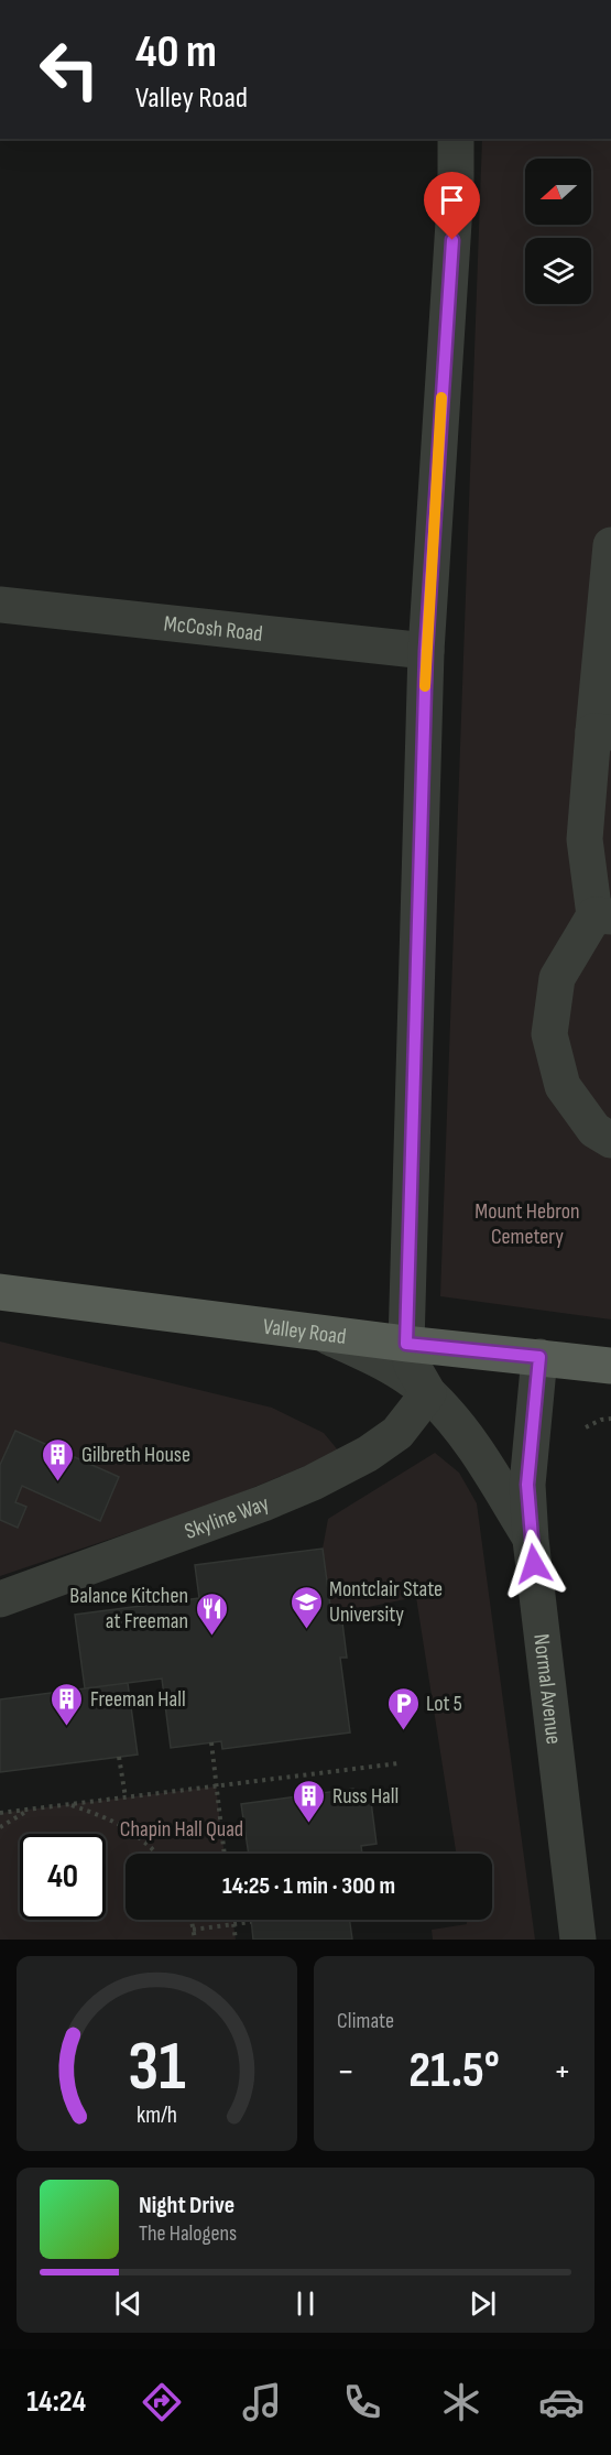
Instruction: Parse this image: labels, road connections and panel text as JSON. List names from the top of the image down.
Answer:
{
  "streets": {
    "main road": ["Valley Road"],
    "street": ["McCosh Road", "Skyline Way", "Normal Avenue"]
  },
  "crossings": [
    ["Valley Road", "Normal Avenue"]
  ],
  "parks": ["Mount Hebron Cemetery", "Chapin Hall Quad"],
  "places": {
    "building": ["Gilbreth House", "Freeman Hall", "Russ Hall"],
    "school or university": ["Montclair State University"],
    "restaurant": ["Balance Kitchen at Freeman"],
    "parking": ["Lot 5"]
  },
  "north": "left",
  "page": {
    "turn": ["40 m", "Valley Road"],
    "limit": "40",
    "trip": "14:25 · 1 min · 300 m",
    "tile": "Climate",
    "heat": ["−", "21.5°", "+"],
    "song": ["Night Drive", "The Halogens"],
    "tabs": "14:24",
    "gauge": ["31", "km/h"]
  }
}
